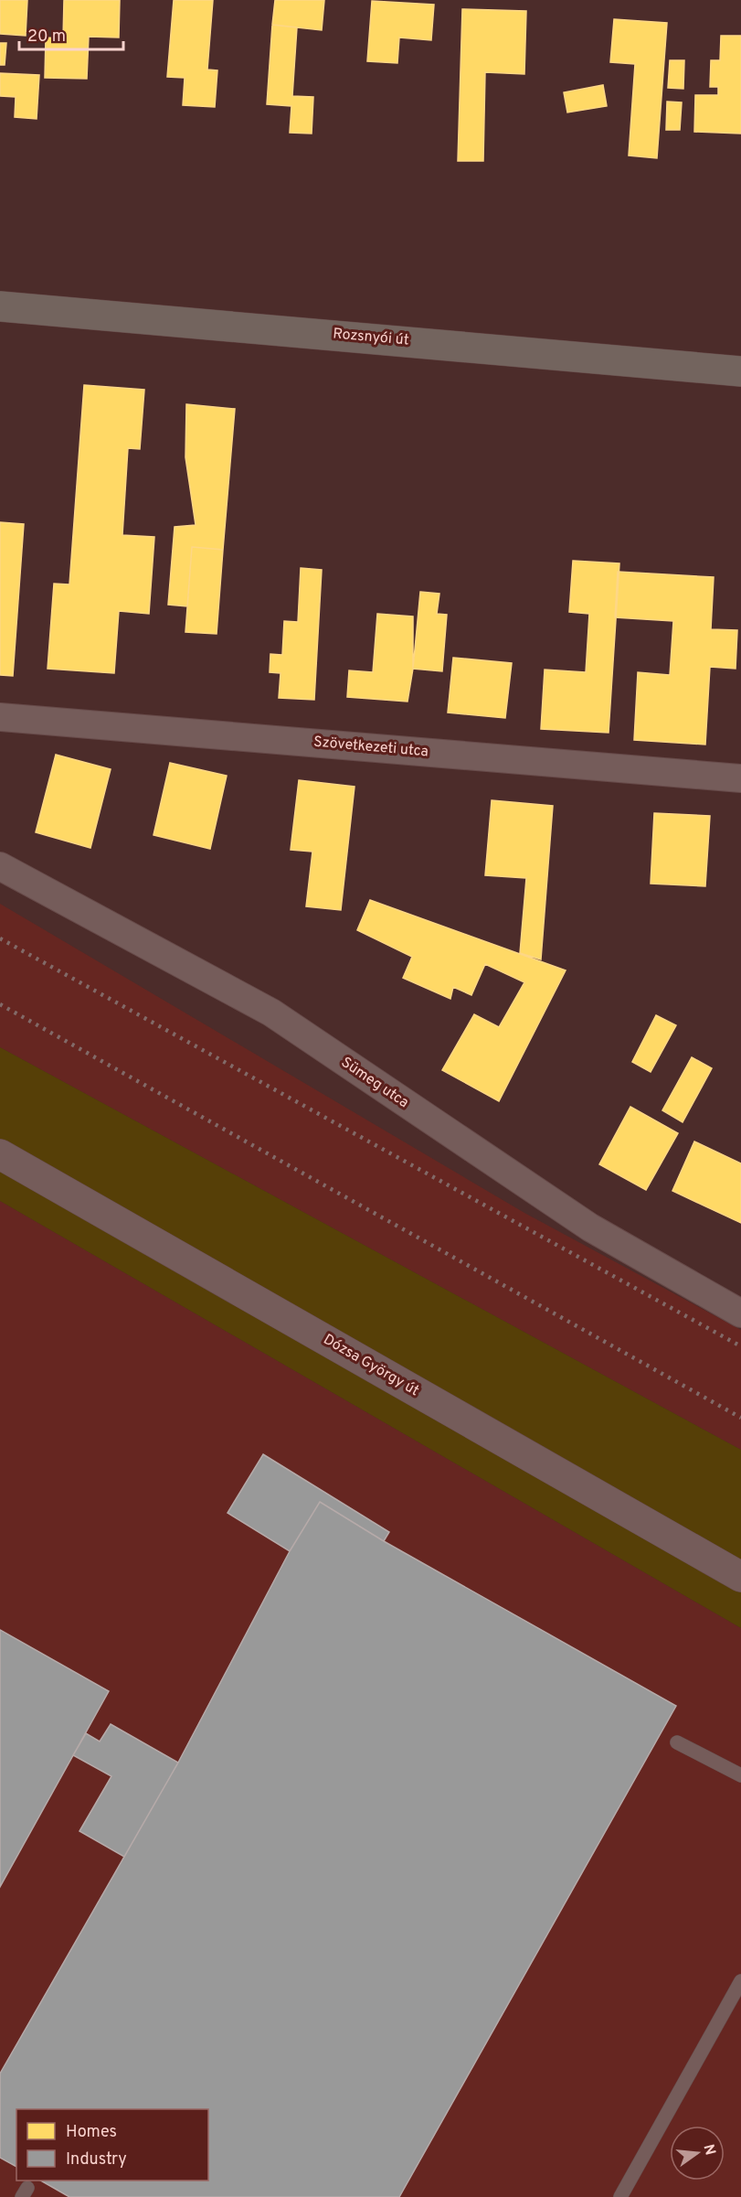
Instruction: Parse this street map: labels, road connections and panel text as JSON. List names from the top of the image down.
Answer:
{
  "streets": {
    "main road": ["Rozsnyói út", "Dózsa György út"],
    "street": ["Szövetkezeti utca", "Sümeg utca"]
  },
  "legend": ["Homes", "Industry"],
  "scale_bar": "20 m",
  "north": "right"
}
